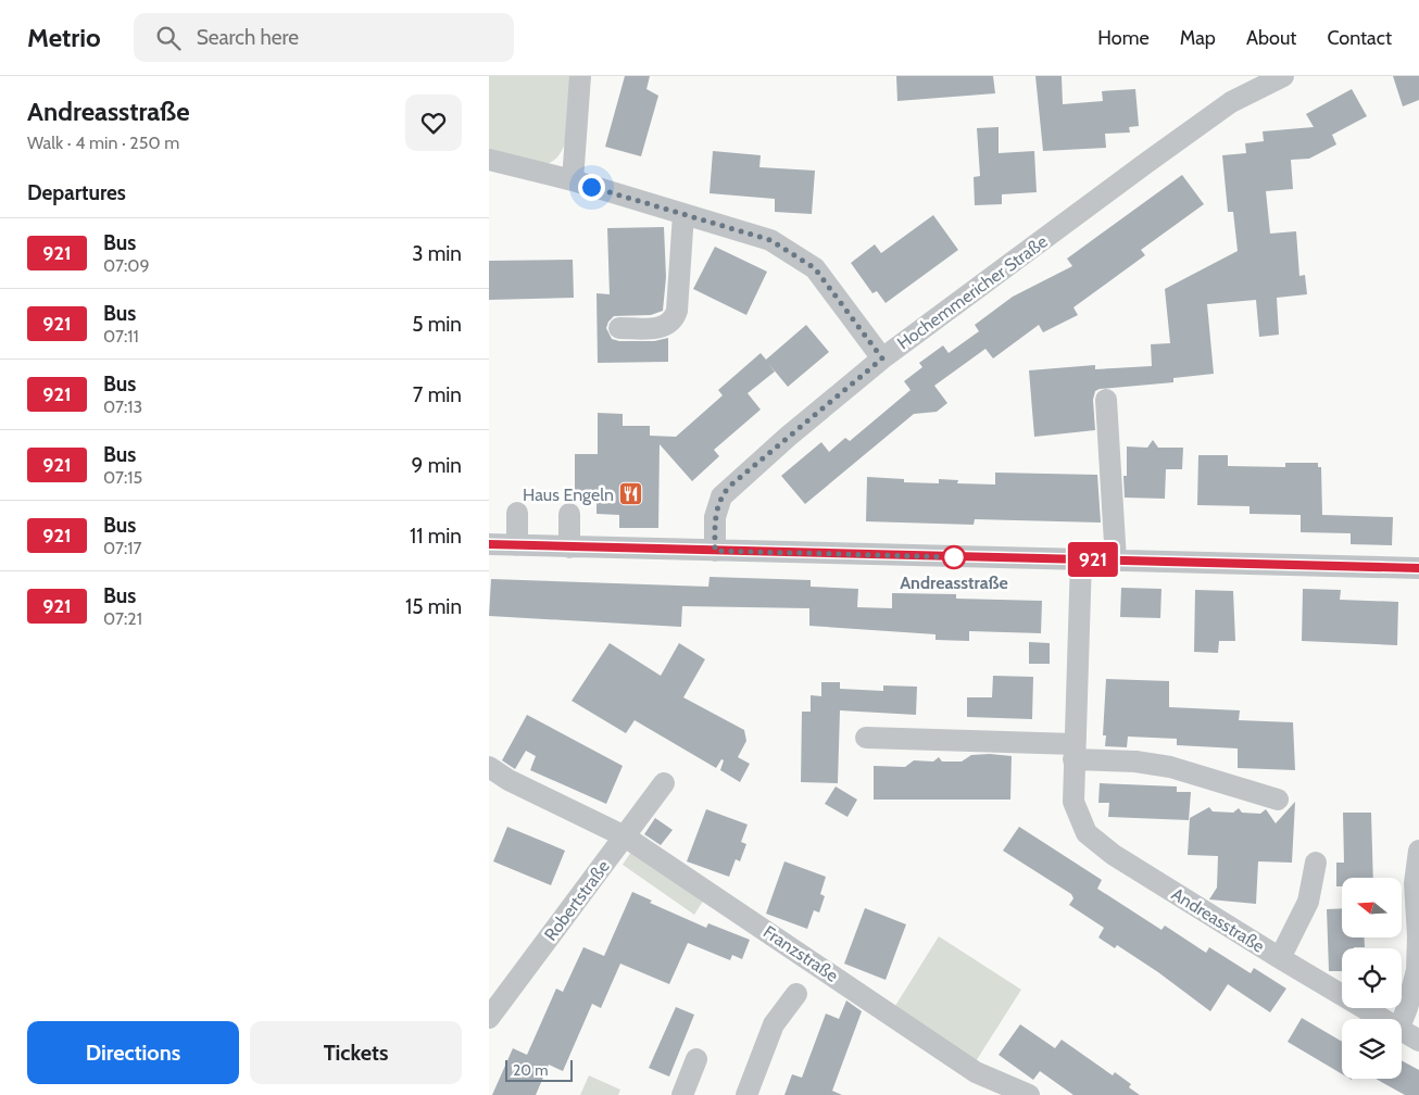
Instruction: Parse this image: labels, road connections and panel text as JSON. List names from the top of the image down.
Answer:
{
  "streets": {
    "street": [
      "Hochemmericher Straße",
      "Robertstraße",
      "Andreasstraße",
      "Franzstraße"
    ]
  },
  "crossings": [
    ["Robertstraße", "Franzstraße"]
  ],
  "places": {
    "restaurant": ["Haus Engeln"],
    "other": ["Andreasstraße"]
  },
  "lines": ["bus line 921"],
  "scale_bar": "20 m",
  "north": "left",
  "page": {
    "header": "Metrio",
    "search": "Search here",
    "nav": [
      "Home",
      "Map",
      "About",
      "Contact"
    ],
    "heading": [
      ["Andreasstraße", "Walk · 4 min · 250 m"],
      "Departures"
    ],
    "on_map": "921",
    "list": [
      {
        "mark": "921",
        "name": "Bus",
        "note": "07:09",
        "value": "3 min"
      },
      {
        "mark": "921",
        "name": "Bus",
        "note": "07:11",
        "value": "5 min"
      },
      {
        "mark": "921",
        "name": "Bus",
        "note": "07:13",
        "value": "7 min"
      },
      {
        "mark": "921",
        "name": "Bus",
        "note": "07:15",
        "value": "9 min"
      },
      {
        "mark": "921",
        "name": "Bus",
        "note": "07:17",
        "value": "11 min"
      },
      {
        "mark": "921",
        "name": "Bus",
        "note": "07:21",
        "value": "15 min"
      }
    ],
    "buttons": ["Directions", "Tickets"],
    "scale": "20 m"
  }
}
